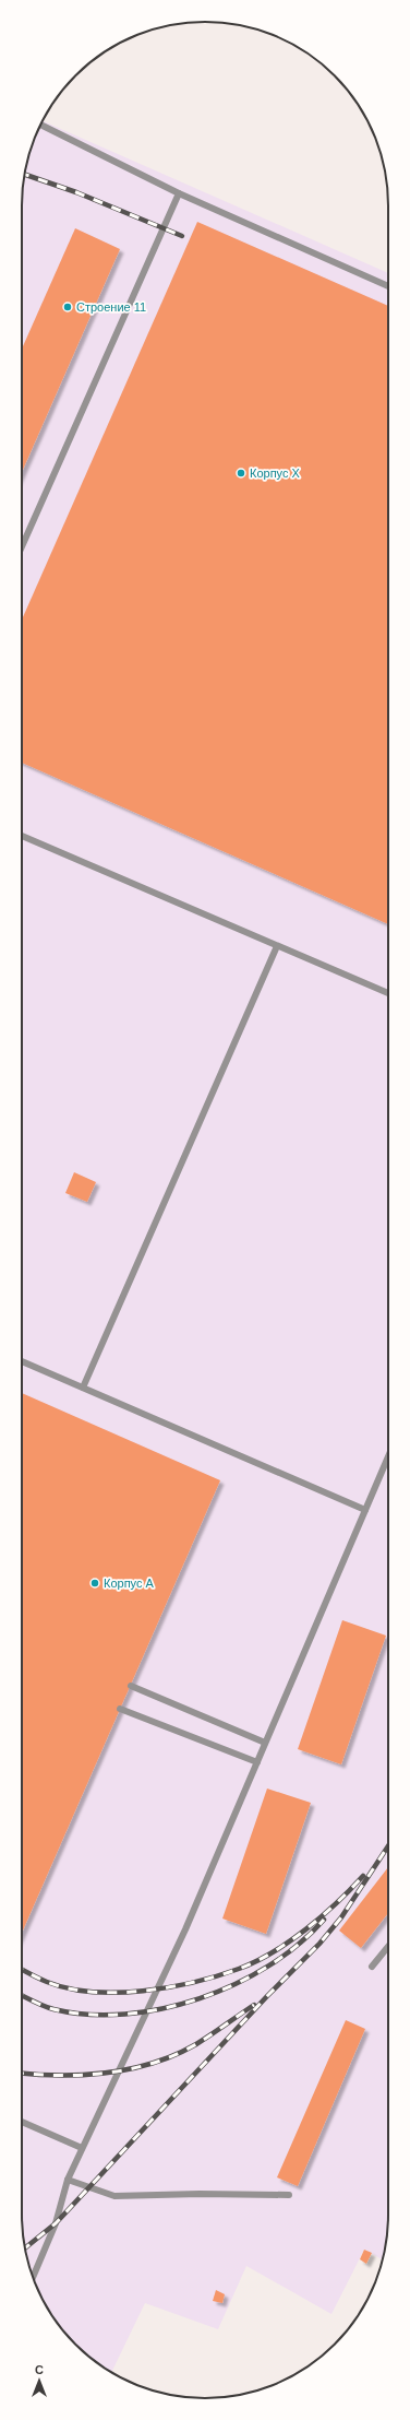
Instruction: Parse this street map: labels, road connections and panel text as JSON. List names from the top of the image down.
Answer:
{
  "places": ["Строение 11", "Корпус Х", "Корпус А"],
  "north": "top"
}
